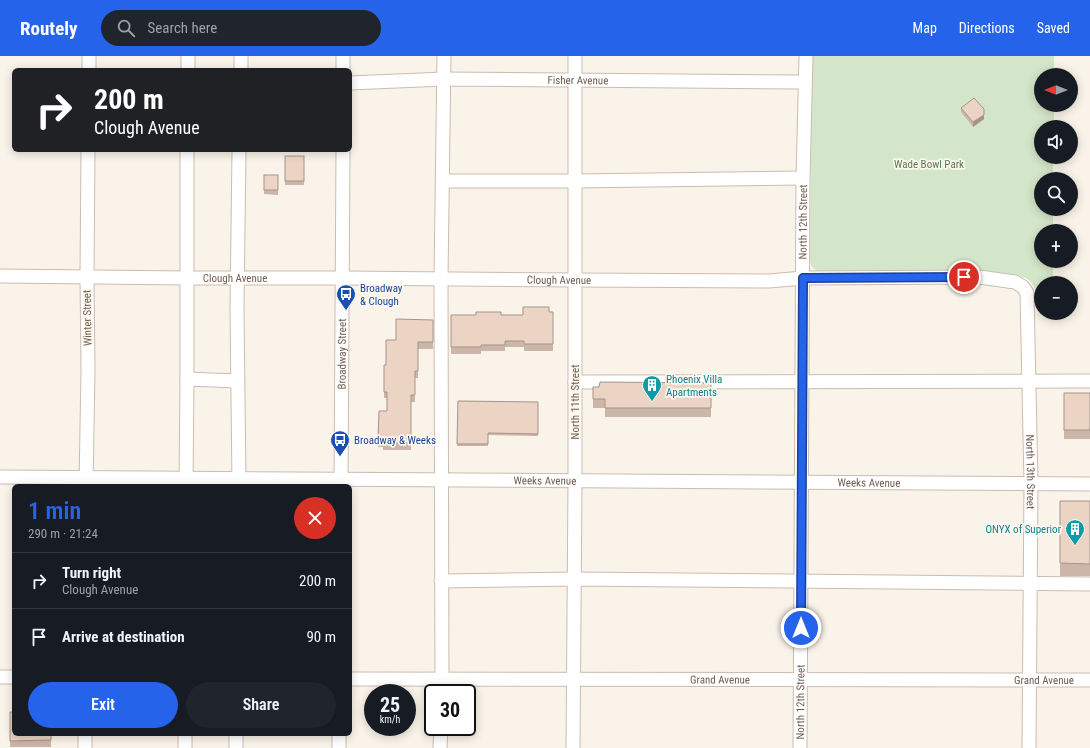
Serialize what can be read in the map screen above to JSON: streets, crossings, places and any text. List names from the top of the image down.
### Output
{
  "streets": {
    "street": [
      "Fisher Avenue",
      "North 12th Street",
      "Clough Avenue",
      "Winter Street",
      "Broadway Street",
      "North 11th Street",
      "North 13th Street",
      "Weeks Avenue",
      "Grand Avenue"
    ]
  },
  "crossings": [
    ["Fisher Avenue", "North 12th Street"],
    ["Fisher Avenue", "North 11th Street"],
    ["North 12th Street", "Clough Avenue"],
    ["North 12th Street", "Weeks Avenue"],
    ["North 12th Street", "Grand Avenue"],
    ["Clough Avenue", "Winter Street"],
    ["Clough Avenue", "Broadway Street"],
    ["Clough Avenue", "North 11th Street"],
    ["Clough Avenue", "North 13th Street"],
    ["Winter Street", "Weeks Avenue"],
    ["Broadway Street", "Weeks Avenue"],
    ["North 11th Street", "Weeks Avenue"],
    ["North 11th Street", "Grand Avenue"],
    ["North 13th Street", "Weeks Avenue"],
    ["North 13th Street", "Grand Avenue"]
  ],
  "parks": ["Wade Bowl Park"],
  "places": {
    "bus stop": ["Broadway & Clough", "Broadway & Weeks"],
    "building": ["Phoenix Villa Apartments", "ONYX of Superior"]
  },
  "north": "left",
  "page": {
    "header": "Routely",
    "search": "Search here",
    "nav": ["Map", "Directions", "Saved"],
    "map_buttons": ["+", "−"],
    "turn": ["200 m", "Clough Avenue"],
    "heading": ["1 min", "290 m · 21:24"],
    "list": [
      {
        "name": "Turn right",
        "note": "Clough Avenue",
        "value": "200 m"
      },
      {
        "name": "Arrive at destination",
        "value": "90 m"
      }
    ],
    "buttons": ["Exit", "Share"],
    "speed": "25 km/h",
    "limit": "30"
  }
}
